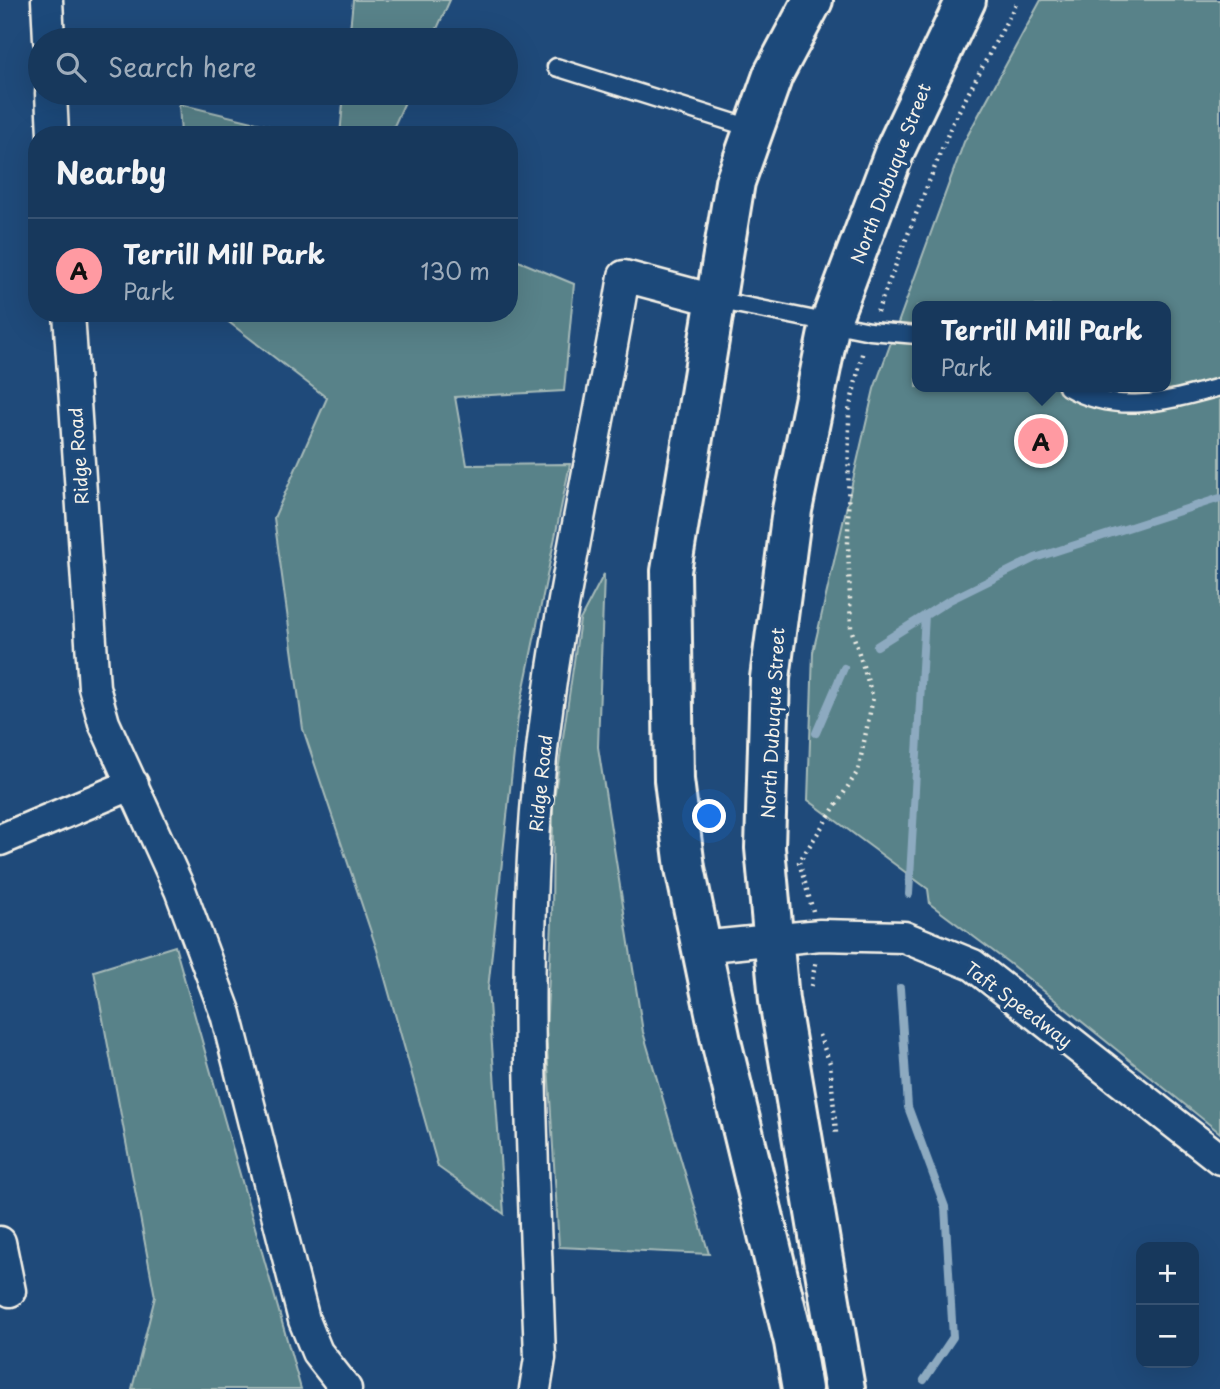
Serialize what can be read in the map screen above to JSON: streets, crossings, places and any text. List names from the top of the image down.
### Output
{
  "streets": {
    "main road": ["North Dubuque Street"],
    "street": ["Ridge Road", "Taft Speedway"]
  },
  "crossings": [
    ["North Dubuque Street", "Taft Speedway"]
  ],
  "page": {
    "search": "Search here",
    "heading": "Nearby",
    "list": [
      {
        "mark": "A",
        "name": "Terrill Mill Park",
        "note": "Park",
        "value": "130 m"
      }
    ],
    "popup": ["Terrill Mill Park", "Park"],
    "pins": "A",
    "map_buttons": ["+", "−"]
  }
}
